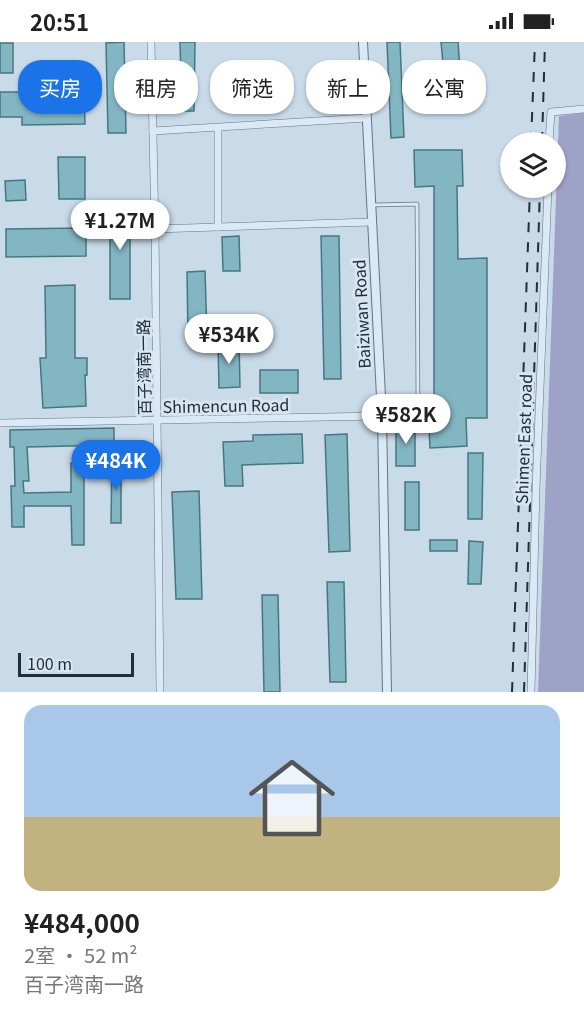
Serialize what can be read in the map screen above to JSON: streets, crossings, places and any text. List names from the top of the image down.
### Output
{
  "streets": {
    "street": [
      "Baiziwan Road",
      "百子湾南一路",
      "Shimencun Road",
      "Shimen East road"
    ]
  },
  "crossings": [
    ["Baiziwan Road", "Shimencun Road"],
    ["百子湾南一路", "Shimencun Road"]
  ],
  "scale_bar": "100 m",
  "page": {
    "status": "20:51",
    "chip": [
      "买房",
      "租房",
      "筛选",
      "新上",
      "公寓"
    ],
    "price": [
      "¥1.27M",
      "¥534K",
      "¥582K",
      "¥484K"
    ],
    "scale": "100 m",
    "list": [
      {
        "name": "¥484,000",
        "note": "2室 · 52 m² · 百子湾南一路"
      }
    ]
  }
}
